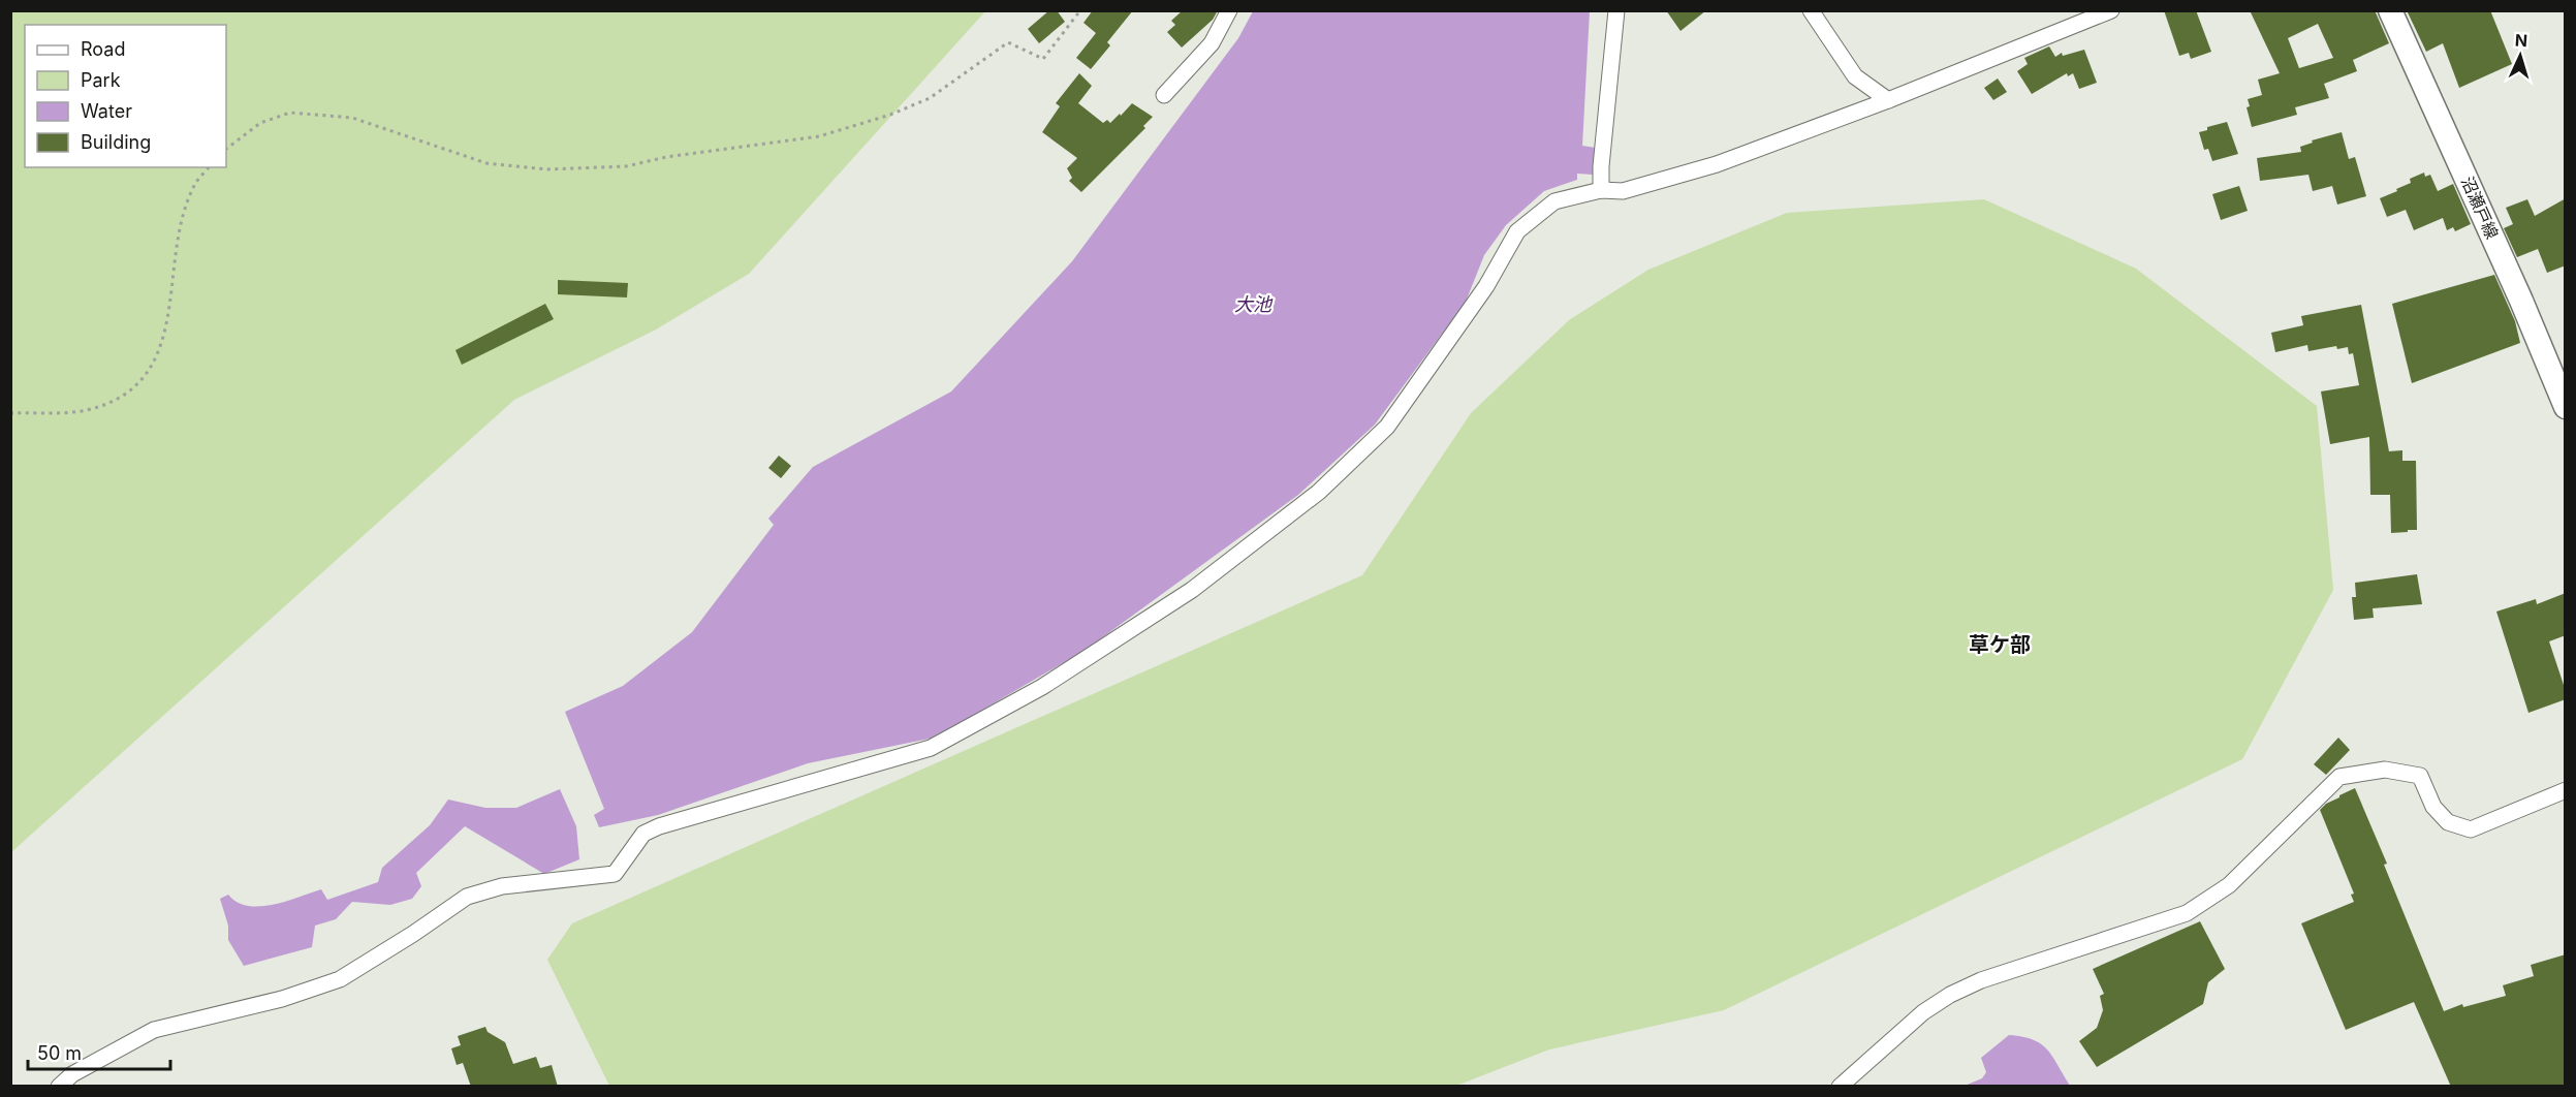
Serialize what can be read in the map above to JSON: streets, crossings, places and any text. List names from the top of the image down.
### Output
{
  "streets": {
    "main road": ["沼瀬戸線"]
  },
  "districts": ["草ケ部"],
  "water": ["大池"],
  "legend": [
    "Road",
    "Park",
    "Water",
    "Building"
  ],
  "scale_bar": "50 m",
  "north": "top"
}
